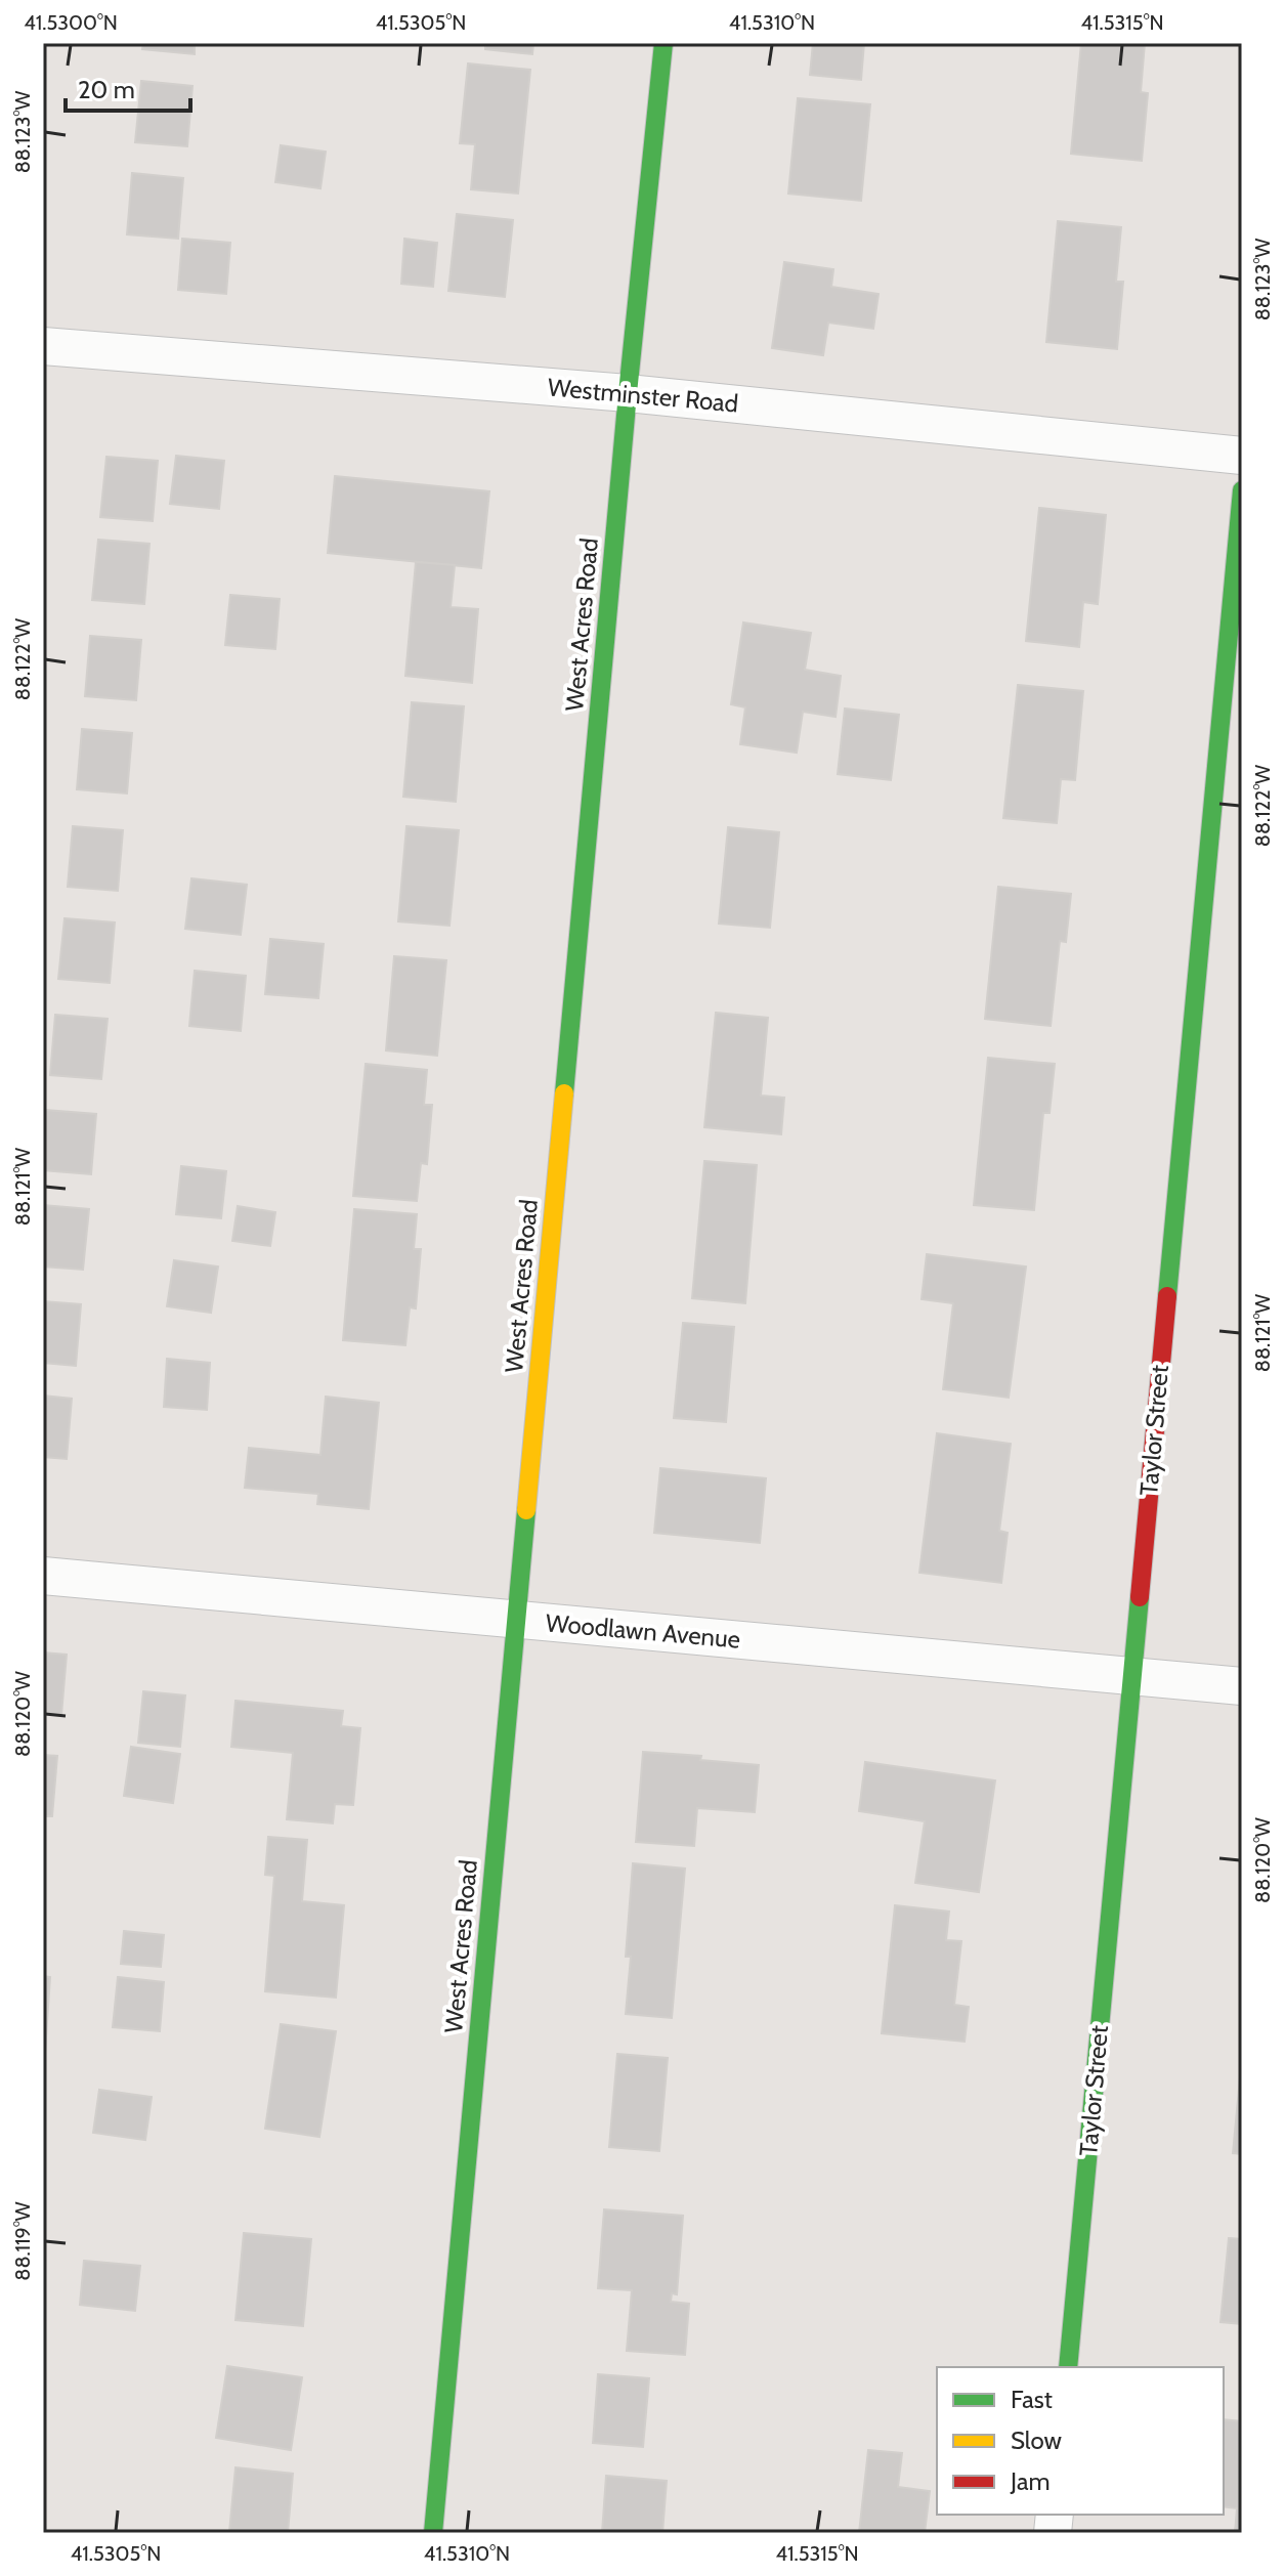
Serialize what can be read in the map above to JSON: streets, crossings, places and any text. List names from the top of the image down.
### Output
{
  "streets": {
    "street": [
      "Westminster Road",
      "West Acres Road",
      "Taylor Street",
      "Woodlawn Avenue"
    ]
  },
  "crossings": [
    ["Westminster Road", "West Acres Road"],
    ["West Acres Road", "Woodlawn Avenue"],
    ["Taylor Street", "Woodlawn Avenue"]
  ],
  "legend": ["Fast", "Slow", "Jam"],
  "scale_bar": "20 m",
  "coordinates": [
    "41.5300°N",
    "41.5305°N",
    "41.5310°N",
    "41.5315°N",
    "88.123°W",
    "88.122°W",
    "88.121°W",
    "88.120°W",
    "88.119°W"
  ]
}
